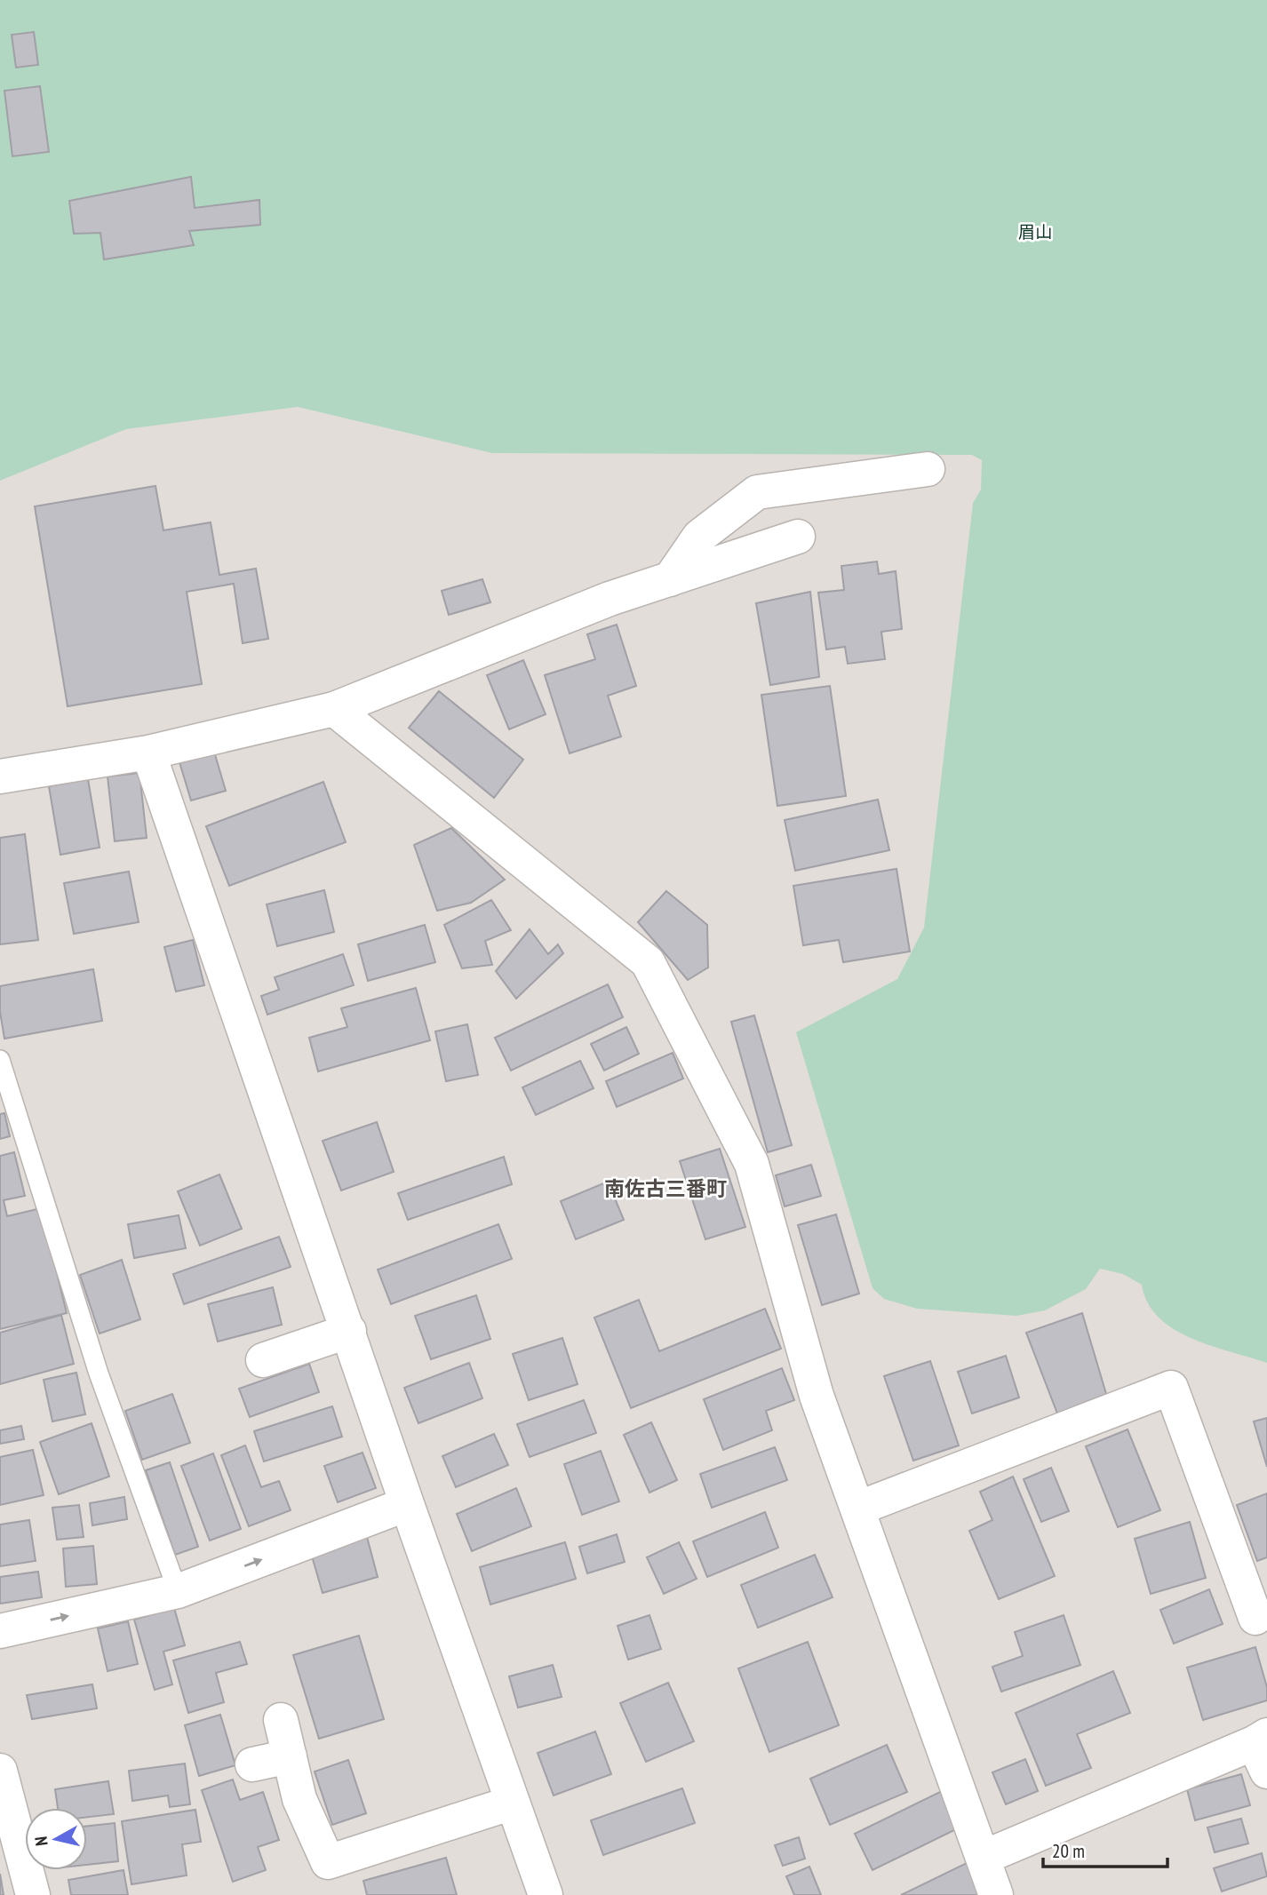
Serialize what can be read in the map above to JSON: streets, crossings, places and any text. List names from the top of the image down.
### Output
{
  "districts": ["南佐古三番町"],
  "parks": ["眉山"],
  "scale_bar": "20 m",
  "north": "left"
}
